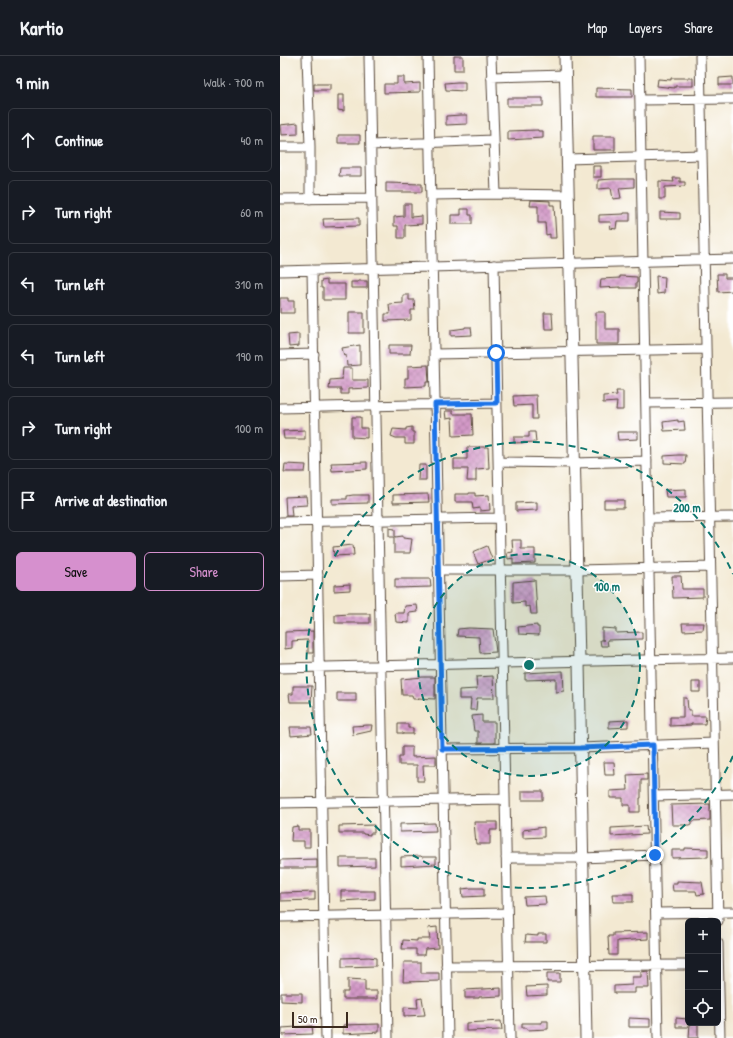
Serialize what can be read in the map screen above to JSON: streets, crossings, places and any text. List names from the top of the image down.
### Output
{
  "scale_bar": "50 m",
  "page": {
    "header": "Kartio",
    "nav": ["Map", "Layers", "Share"],
    "heading": ["9 min", "Walk · 700 m"],
    "list": [
      ["Continue", "40 m"],
      ["Turn right", "60 m"],
      ["Turn left", "310 m"],
      ["Turn left", "190 m"],
      ["Turn right", "100 m"],
      "Arrive at destination"
    ],
    "buttons": ["Save", "Share"],
    "map_buttons": ["+", "−"],
    "scale": "50 m"
  },
  "rings": ["200 m", "100 m"]
}
